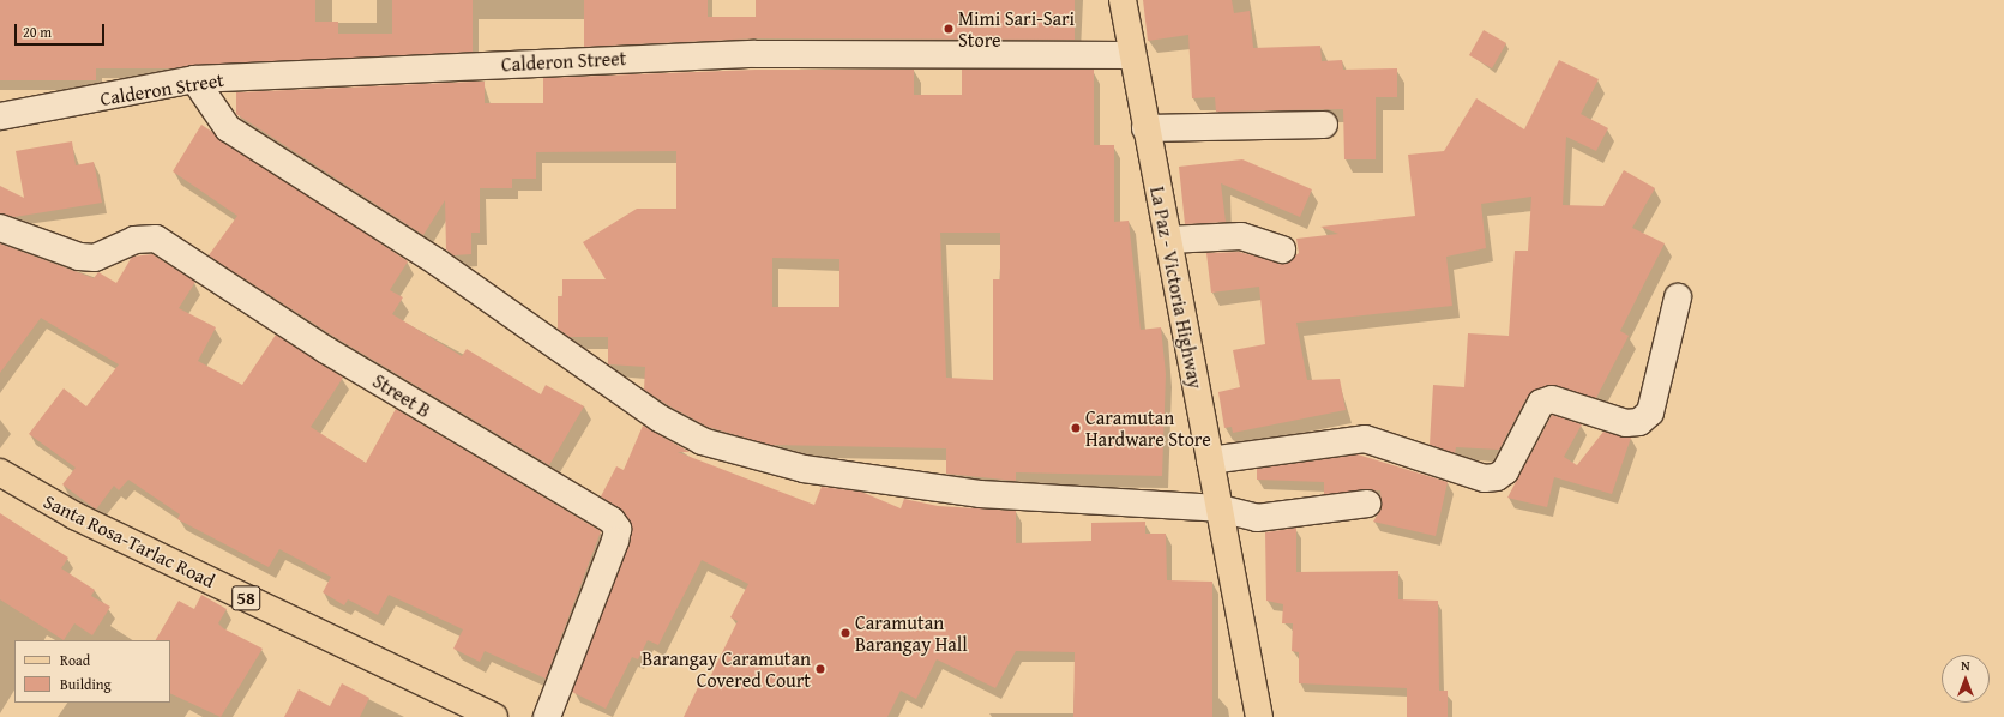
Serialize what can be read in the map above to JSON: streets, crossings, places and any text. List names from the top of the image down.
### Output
{
  "streets": {
    "main road": ["La Paz - Victoria Highway", "Santa Rosa-Tarlac Road", "58"],
    "street": ["Calderon Street", "Street B"]
  },
  "crossings": [
    ["Calderon Street", "La Paz - Victoria Highway"]
  ],
  "places": [
    "Mimi Sari-Sari Store",
    "Caramutan Hardware Store",
    "Caramutan Barangay Hall",
    "Barangay Caramutan Covered Court"
  ],
  "legend": ["Road", "Building"],
  "scale_bar": "20 m",
  "north": "top"
}
